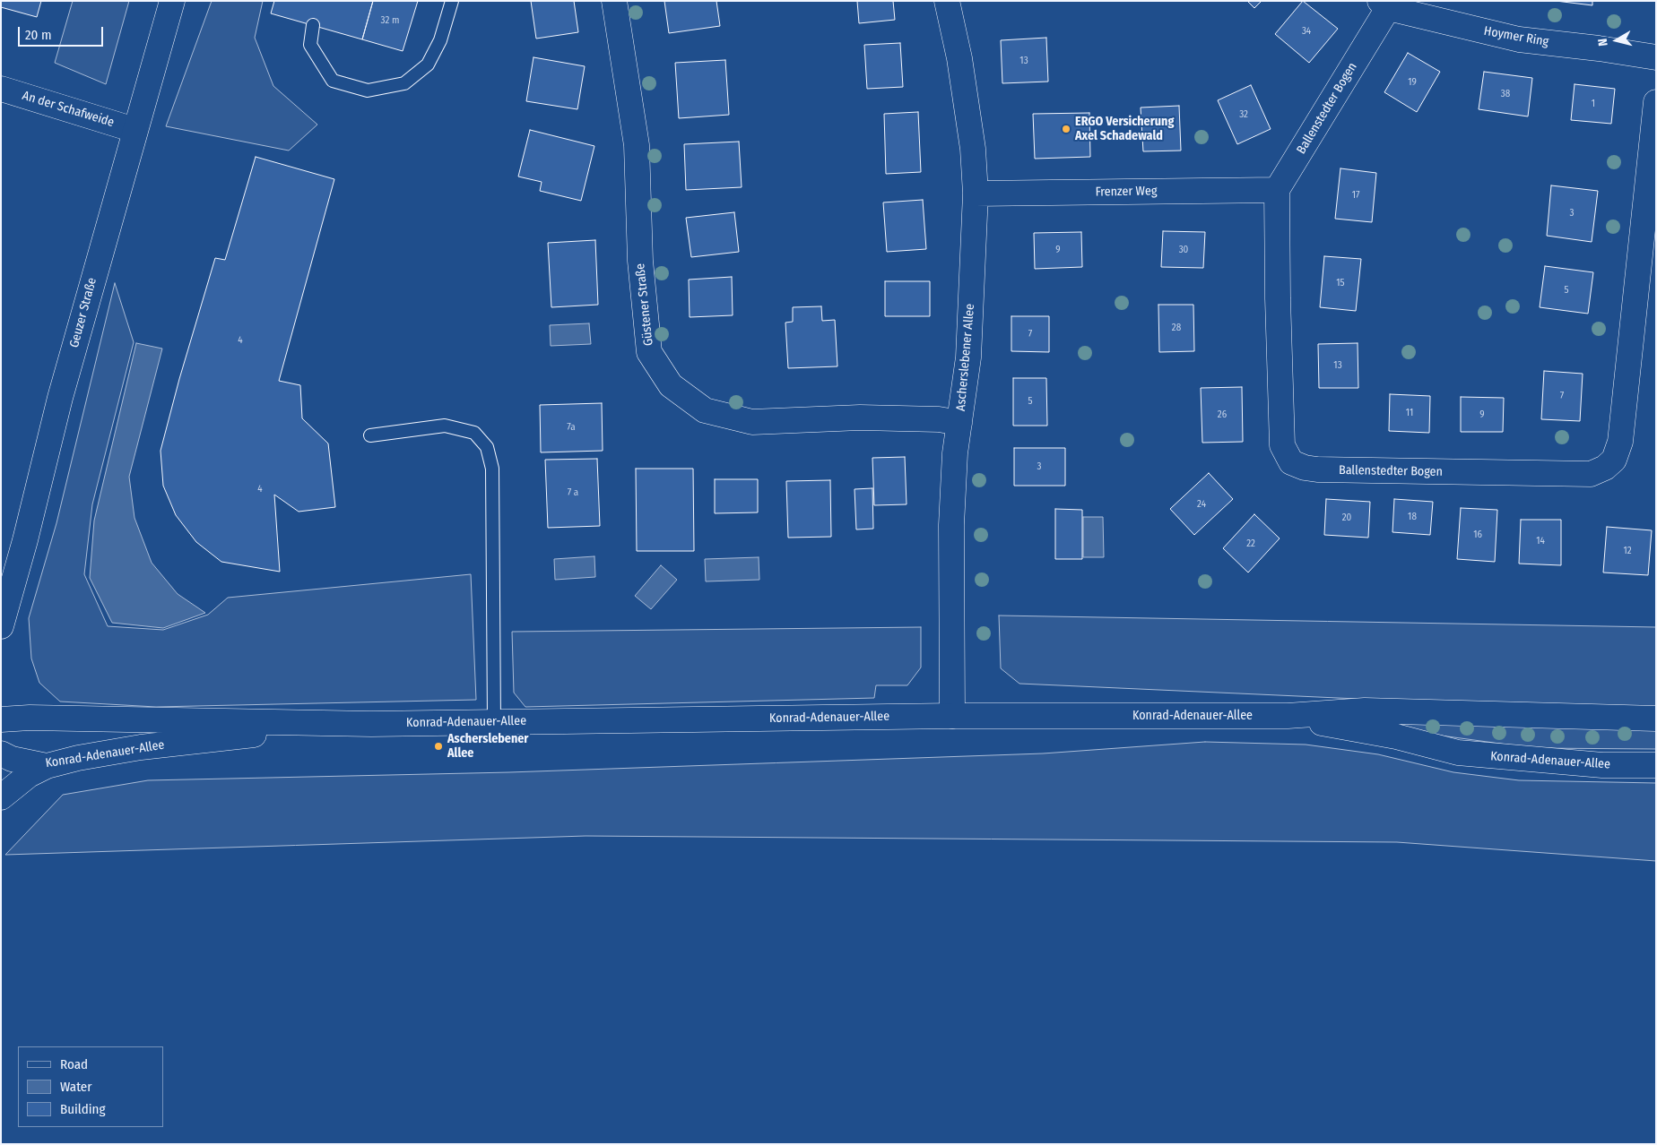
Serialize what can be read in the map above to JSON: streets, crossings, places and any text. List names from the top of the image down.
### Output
{
  "streets": {
    "street": [
      "Hoymer Ring",
      "Ballenstedter Bogen",
      "An der Schafweide",
      "Frenzer Weg",
      "Güstener Straße",
      "Geuzer Straße",
      "Ascherslebener Allee",
      "Konrad-Adenauer-Allee"
    ]
  },
  "crossings": [
    ["Hoymer Ring", "Ballenstedter Bogen"],
    ["Ballenstedter Bogen", "Frenzer Weg"],
    ["An der Schafweide", "Geuzer Straße"],
    ["Frenzer Weg", "Ascherslebener Allee"],
    ["Güstener Straße", "Ascherslebener Allee"],
    ["Ascherslebener Allee", "Konrad-Adenauer-Allee"]
  ],
  "places": ["ERGO Versicherung Axel Schadewald", "Ascherslebener Allee"],
  "house_numbers": [
    "32 m",
    "34",
    "13",
    "19",
    "38",
    "1",
    "32",
    "17",
    "3",
    "9",
    "30",
    "15",
    "5",
    "28",
    "7",
    "4",
    "13",
    "7",
    "5",
    "11",
    "26",
    "9",
    "7a",
    "3",
    "4",
    "7 a",
    "24",
    "18",
    "20",
    "16",
    "14",
    "22",
    "12"
  ],
  "legend": ["Road", "Water", "Building"],
  "scale_bar": "20 m",
  "north": "left"
}
